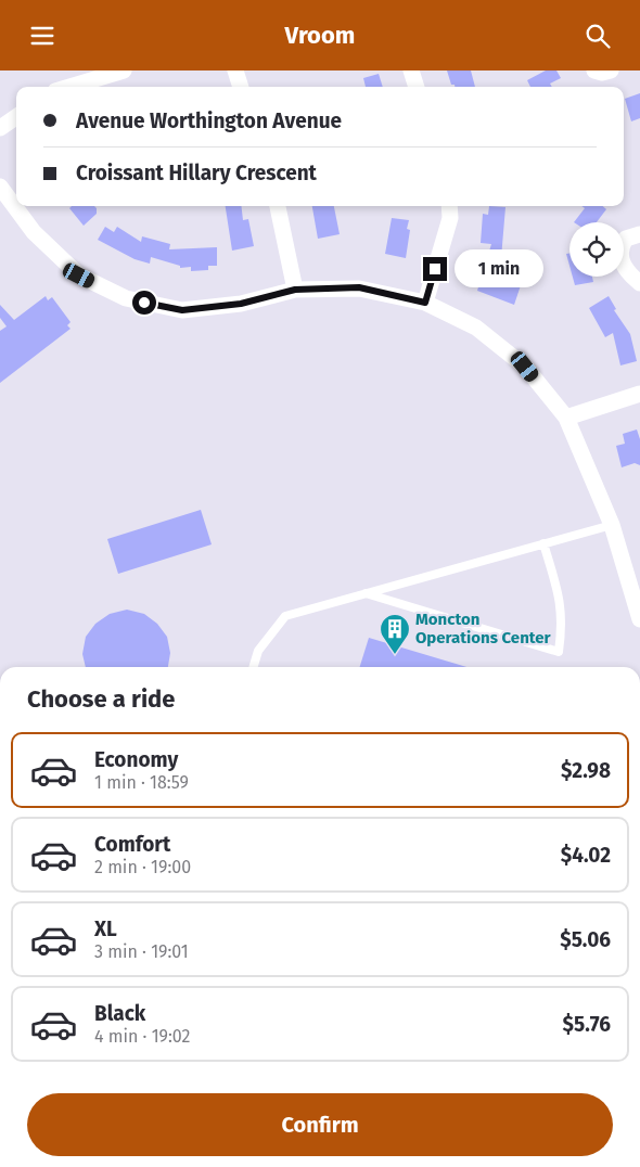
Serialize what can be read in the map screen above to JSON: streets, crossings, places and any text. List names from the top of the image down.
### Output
{
  "places": {
    "building": ["Moncton Operations Center"]
  },
  "page": {
    "header": "Vroom",
    "banner": ["Avenue Worthington Avenue", "Croissant Hillary Crescent"],
    "bubble": "1 min",
    "heading": "Choose a ride",
    "list": [
      {
        "name": "Economy",
        "note": "1 min · 18:59",
        "value": "$2.98"
      },
      {
        "name": "Comfort",
        "note": "2 min · 19:00",
        "value": "$4.02"
      },
      {
        "name": "XL",
        "note": "3 min · 19:01",
        "value": "$5.06"
      },
      {
        "name": "Black",
        "note": "4 min · 19:02",
        "value": "$5.76"
      }
    ],
    "buttons": "Confirm"
  }
}
